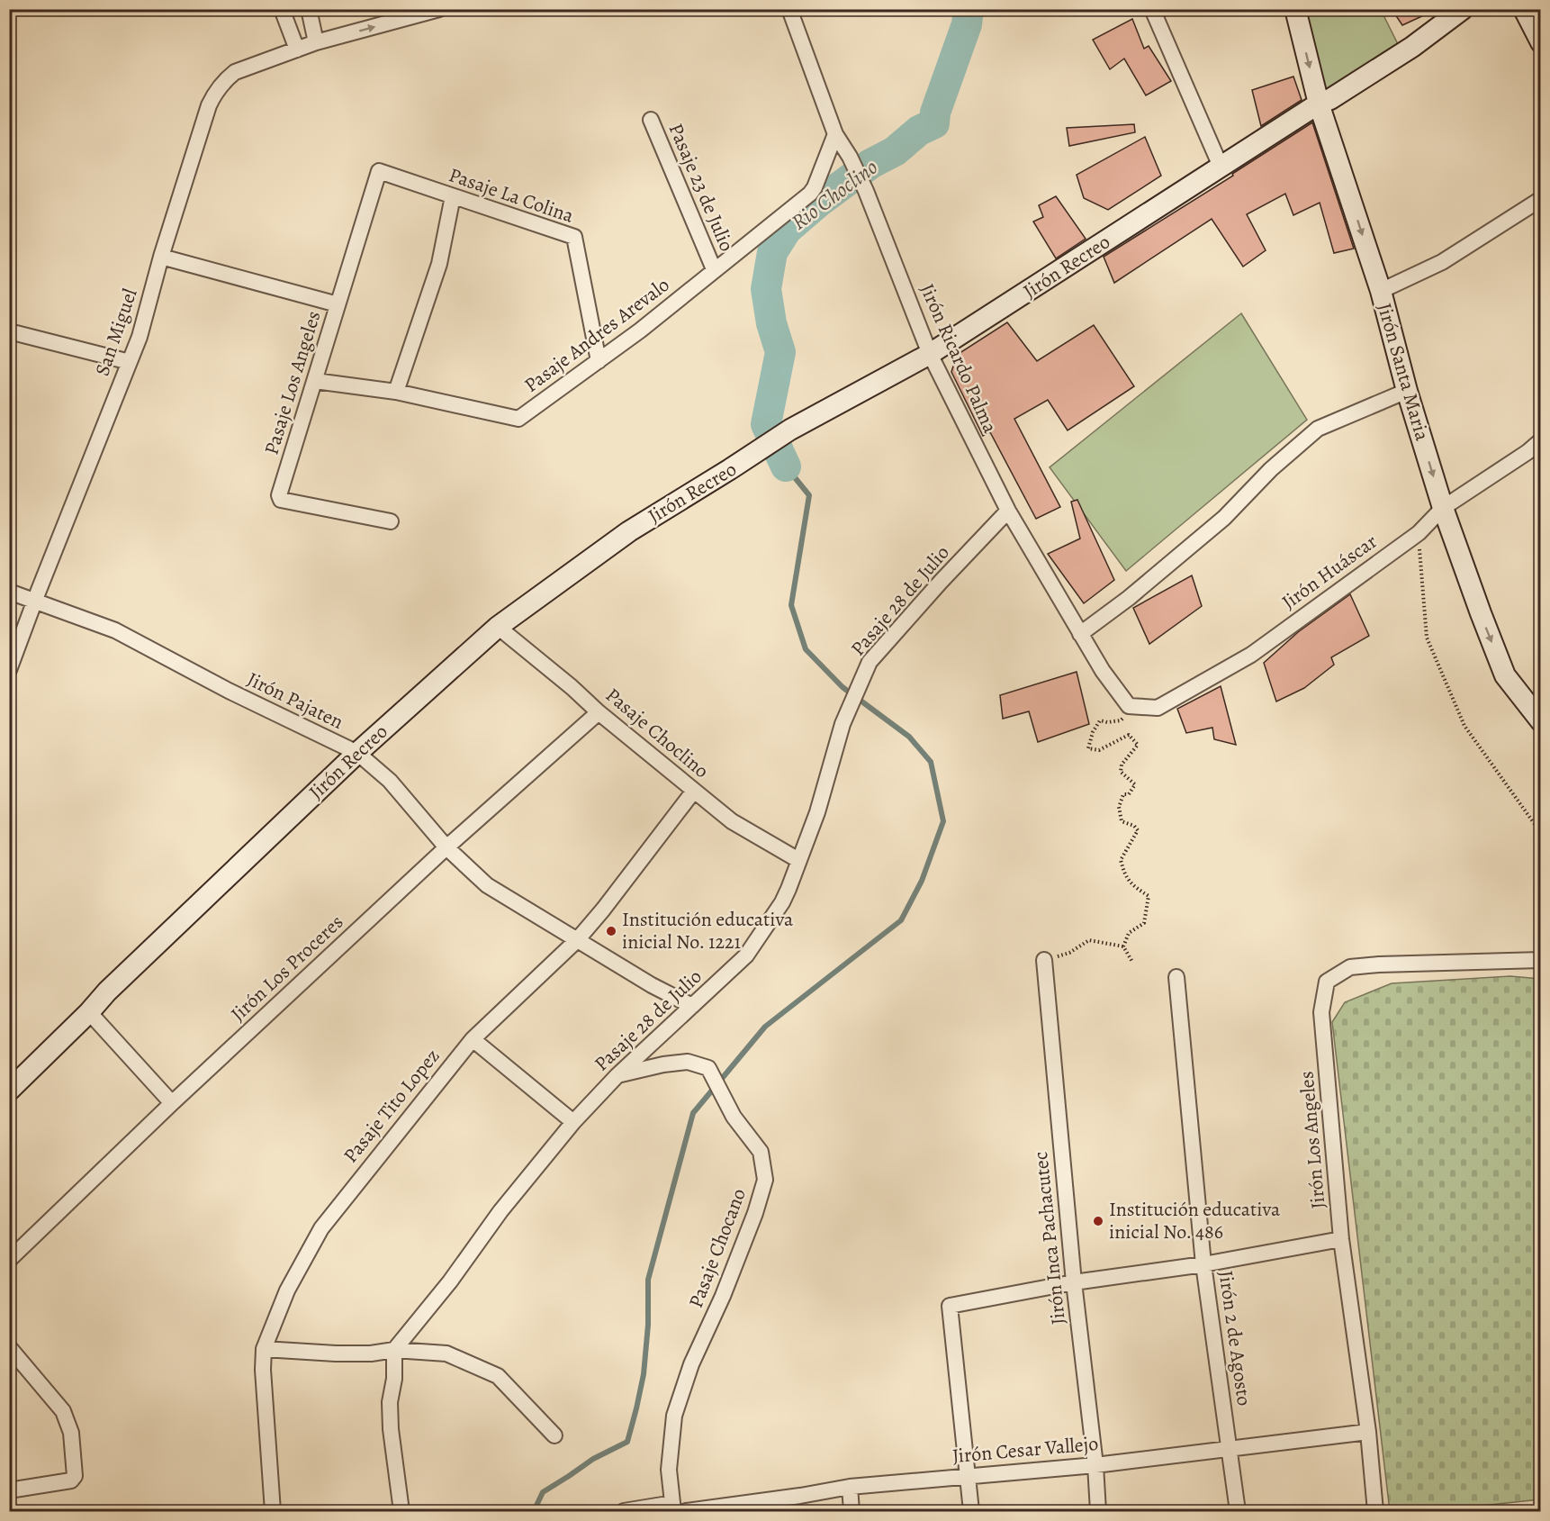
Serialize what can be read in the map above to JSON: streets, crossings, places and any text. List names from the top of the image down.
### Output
{
  "streets": {
    "main road": ["Jirón Recreo", "Jirón Santa Maria"],
    "street": [
      "Pasaje 23 de Julio",
      "Pasaje La Colina",
      "San Miguel",
      "Pasaje Andres Arevalo",
      "Jirón Ricardo Palma",
      "Pasaje Los Angeles",
      "Jirón Huáscar",
      "Pasaje 28 de Julio",
      "Jirón Pajaten",
      "Pasaje Choclino",
      "Jirón Los Proceres",
      "Pasaje Tito Lopez",
      "Jirón Los Angeles",
      "Jirón Inca Pachacutec",
      "Pasaje Chocano",
      "Jirón 2 de Agosto",
      "Jirón Cesar Vallejo"
    ]
  },
  "crossings": [
    ["Pasaje 23 de Julio", "Pasaje Andres Arevalo"],
    ["Pasaje La Colina", "Pasaje Andres Arevalo"],
    ["Pasaje La Colina", "Pasaje Los Angeles"],
    ["Jirón Recreo", "Jirón Ricardo Palma"],
    ["Jirón Recreo", "Jirón Santa Maria"],
    ["Jirón Recreo", "Jirón Pajaten"],
    ["Jirón Recreo", "Pasaje Choclino"],
    ["San Miguel", "Jirón Pajaten"],
    ["Pasaje Andres Arevalo", "Jirón Ricardo Palma"],
    ["Pasaje Andres Arevalo", "Pasaje Los Angeles"],
    ["Jirón Ricardo Palma", "Jirón Huáscar"],
    ["Jirón Ricardo Palma", "Pasaje 28 de Julio"],
    ["Jirón Santa Maria", "Jirón Huáscar"],
    ["Pasaje 28 de Julio", "Jirón Pajaten"],
    ["Pasaje 28 de Julio", "Pasaje Choclino"],
    ["Pasaje 28 de Julio", "Pasaje Chocano"],
    ["Jirón Pajaten", "Jirón Los Proceres"],
    ["Jirón Pajaten", "Pasaje Tito Lopez"],
    ["Pasaje Choclino", "Jirón Los Proceres"],
    ["Pasaje Choclino", "Pasaje Tito Lopez"],
    ["Jirón Los Angeles", "Jirón Cesar Vallejo"],
    ["Jirón Inca Pachacutec", "Jirón Cesar Vallejo"],
    ["Jirón 2 de Agosto", "Jirón Cesar Vallejo"]
  ],
  "one_way": ["Jirón Santa Maria"],
  "water": ["Rio Choclino"],
  "places": ["Institución educativa inicial No. 1221", "Institución educativa inicial No. 486"]
}
